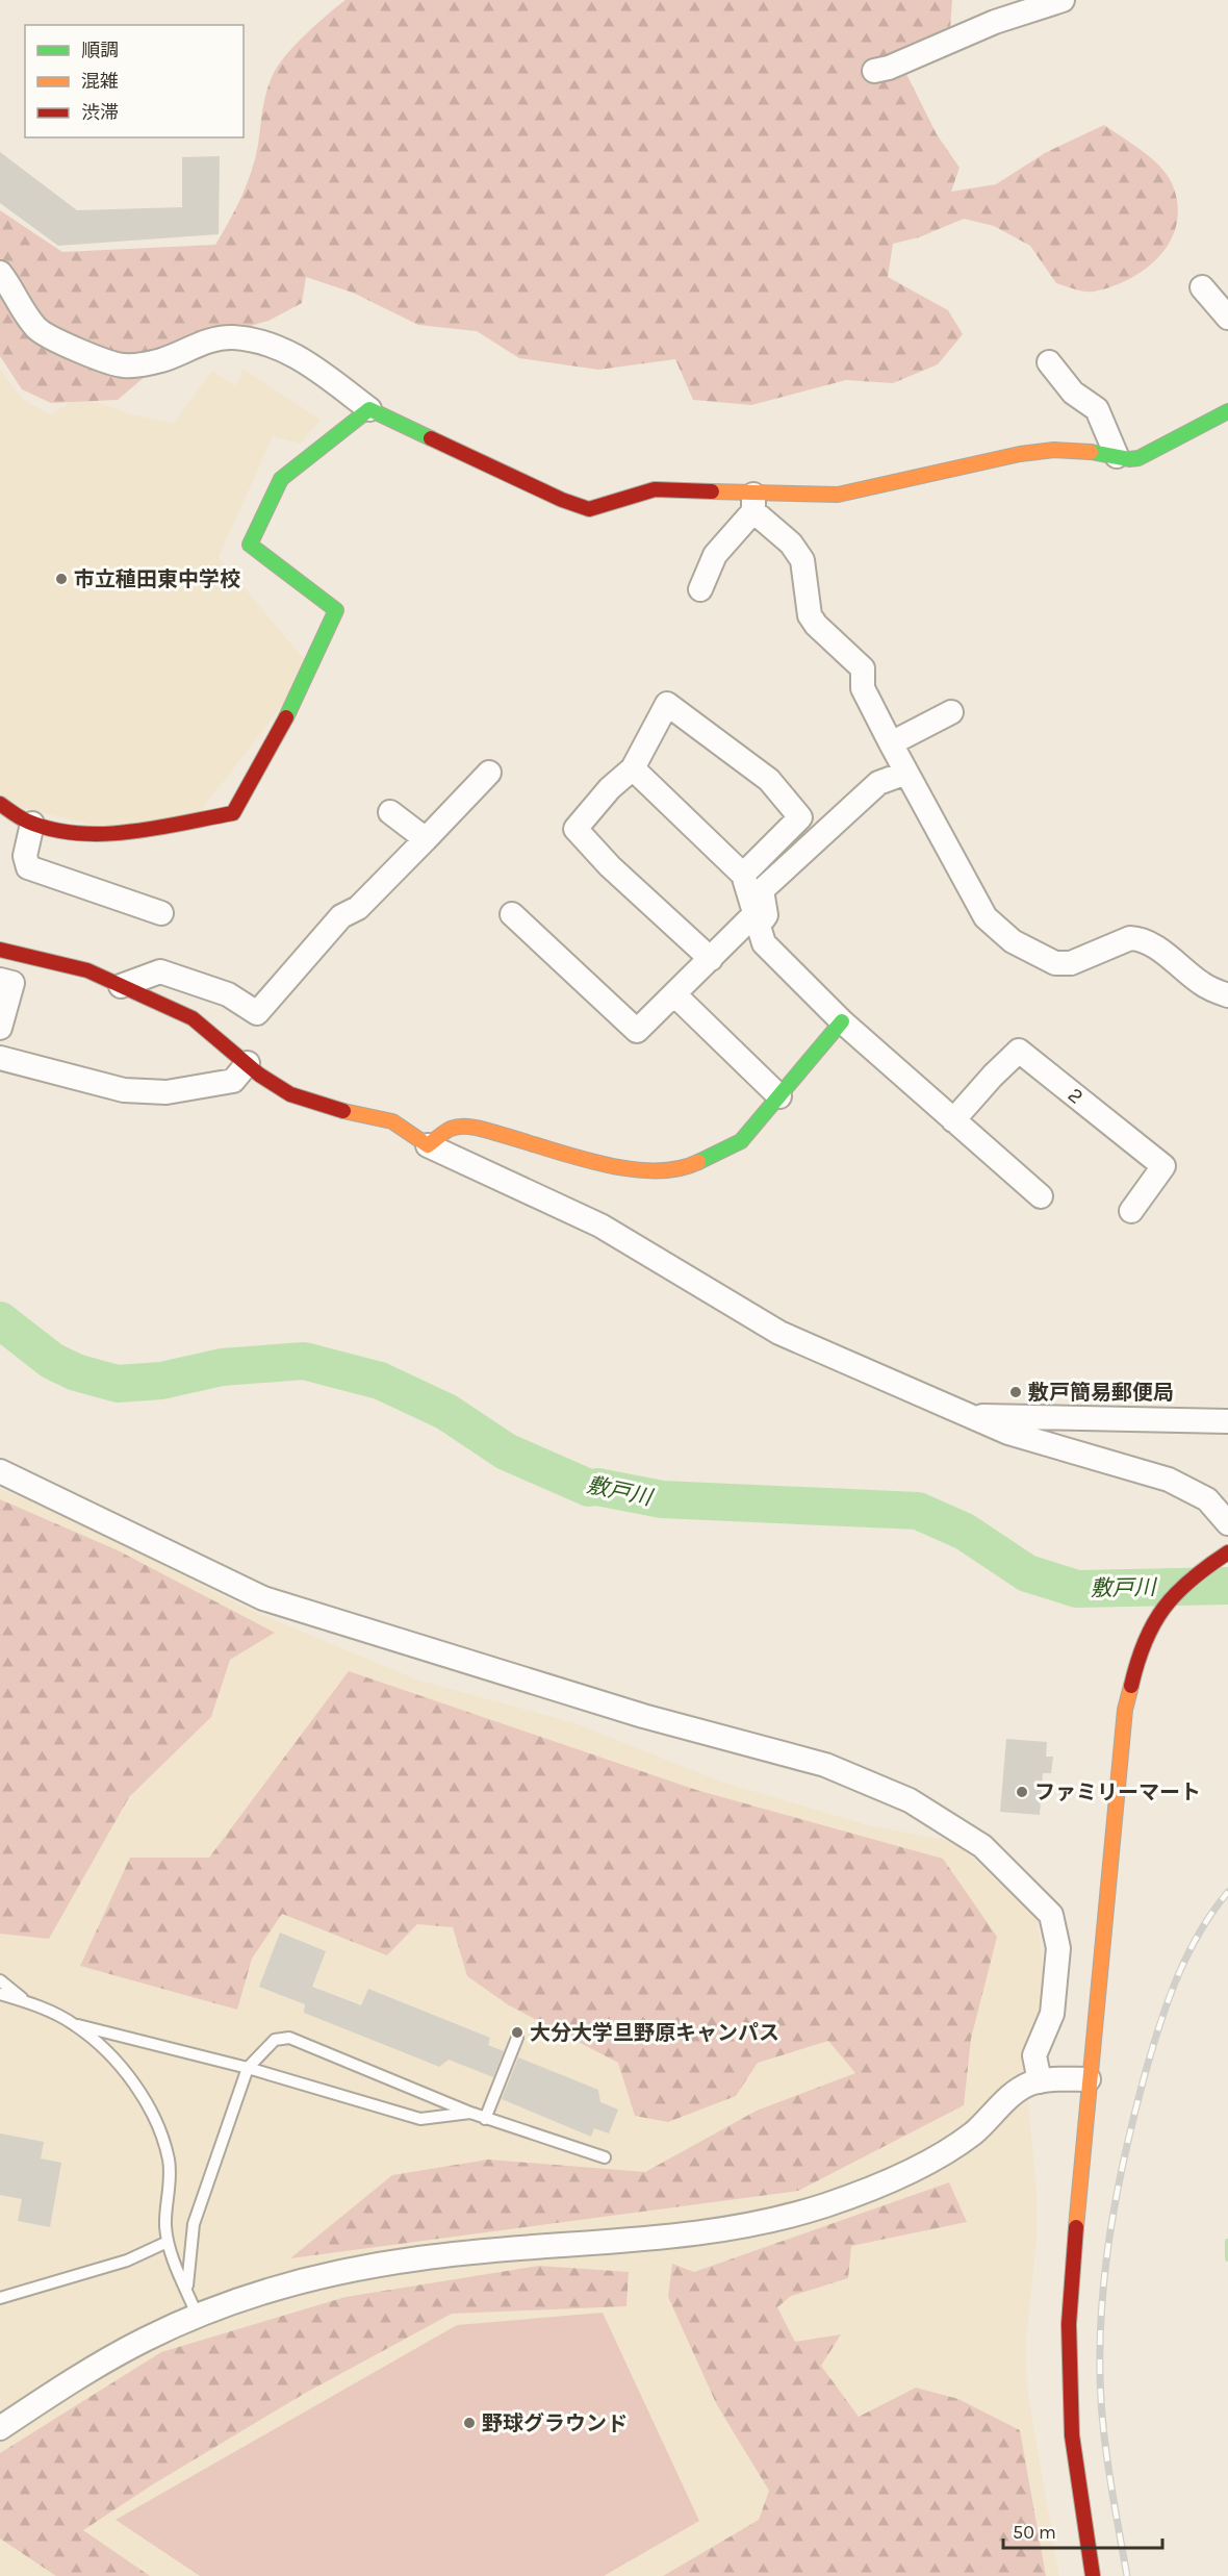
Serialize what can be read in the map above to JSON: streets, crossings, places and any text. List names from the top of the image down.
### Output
{
  "streets": {
    "street": ["2"]
  },
  "water": ["敷戸川"],
  "places": [
    "市立稙田東中学校",
    "敷戸簡易郵便局",
    "ファミリーマート",
    "大分大学旦野原キャンパス",
    "野球グラウンド"
  ],
  "legend": ["順調", "混雑", "渋滞"],
  "scale_bar": "50 m"
}
